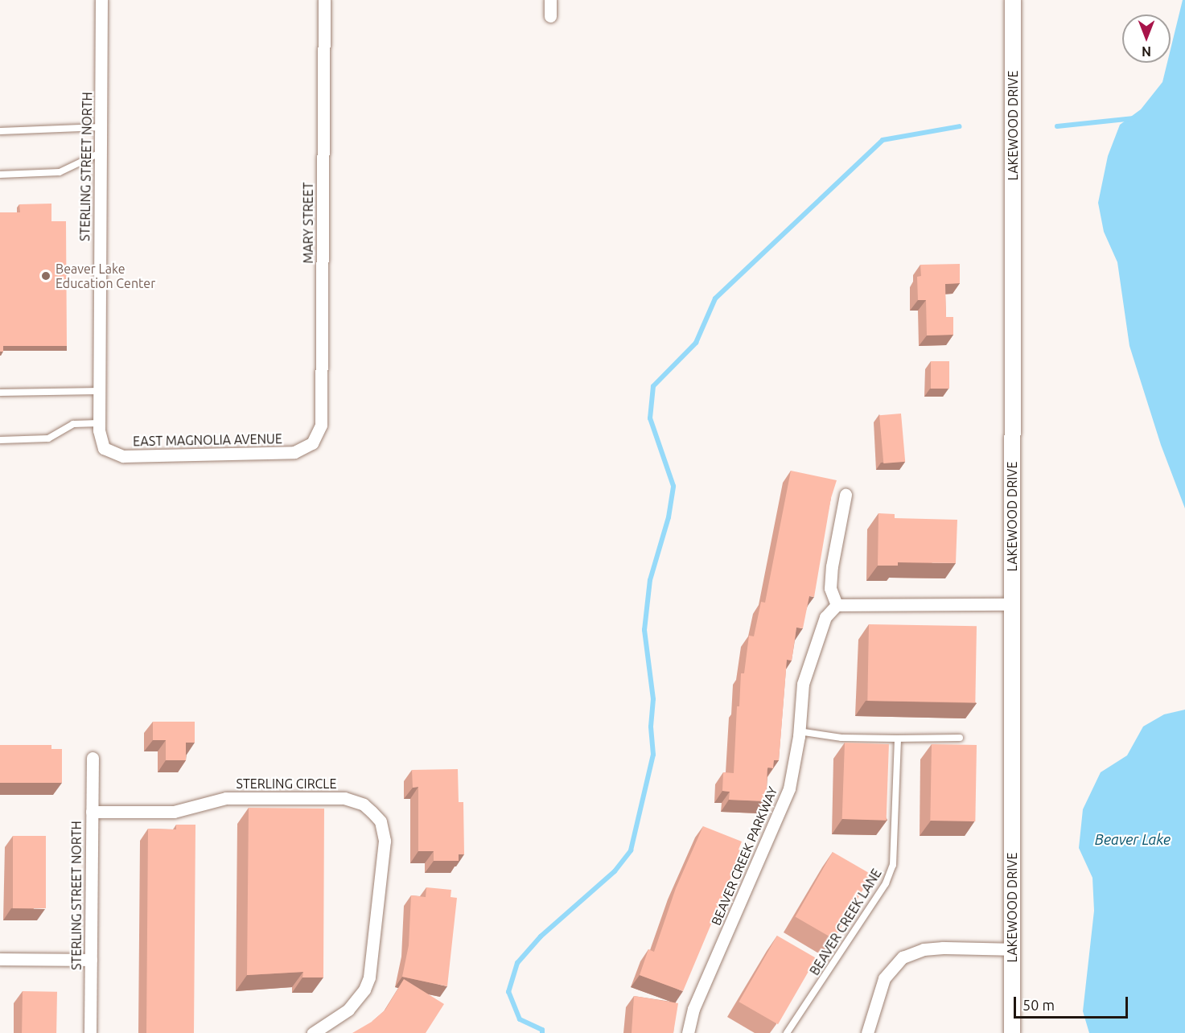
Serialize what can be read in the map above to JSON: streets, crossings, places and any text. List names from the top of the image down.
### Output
{
  "streets": {
    "street": [
      "LAKEWOOD DRIVE",
      "STERLING STREET NORTH",
      "MARY STREET",
      "EAST MAGNOLIA AVENUE",
      "STERLING CIRCLE",
      "BEAVER CREEK PARKWAY"
    ],
    "lane": ["BEAVER CREEK LANE"]
  },
  "crossings": [
    ["STERLING STREET NORTH", "EAST MAGNOLIA AVENUE"],
    ["STERLING STREET NORTH", "STERLING CIRCLE"],
    ["MARY STREET", "EAST MAGNOLIA AVENUE"]
  ],
  "water": ["Beaver Lake"],
  "places": ["Beaver Lake Education Center"],
  "scale_bar": "50 m",
  "north": "bottom"
}
